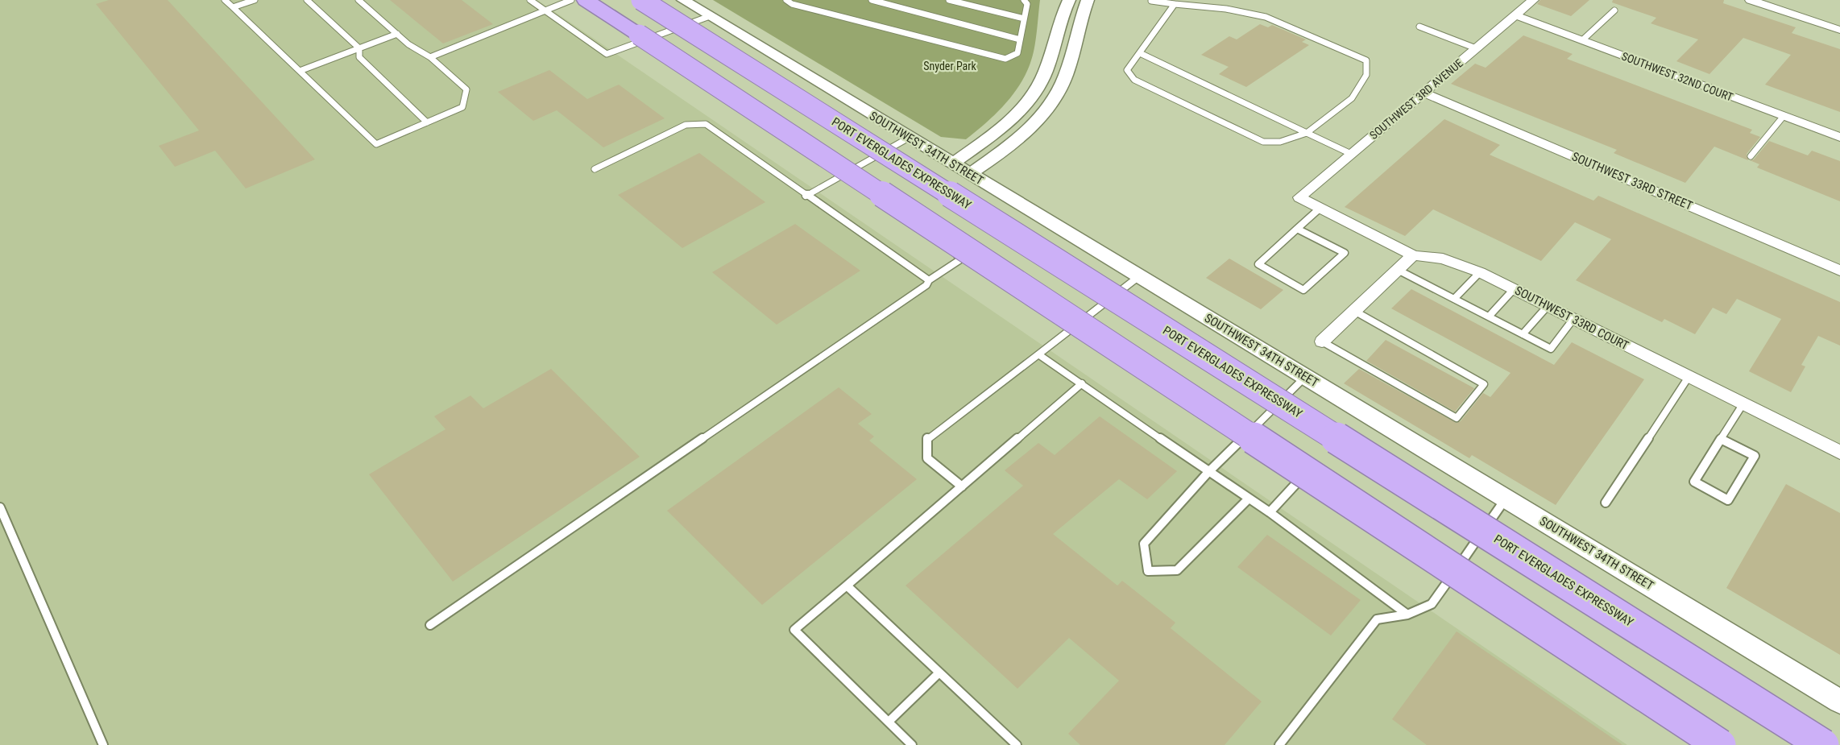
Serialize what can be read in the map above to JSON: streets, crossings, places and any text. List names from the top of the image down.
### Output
{
  "streets": {
    "highway": ["PORT EVERGLADES EXPRESSWAY"],
    "street": [
      "SOUTHWEST 32ND COURT",
      "SOUTHWEST 3RD AVENUE",
      "SOUTHWEST 34TH STREET",
      "SOUTHWEST 33RD STREET",
      "SOUTHWEST 33RD COURT"
    ]
  },
  "crossings": [
    ["SOUTHWEST 32ND COURT", "SOUTHWEST 3RD AVENUE"],
    ["SOUTHWEST 3RD AVENUE", "SOUTHWEST 33RD STREET"],
    ["SOUTHWEST 3RD AVENUE", "SOUTHWEST 33RD COURT"]
  ],
  "parks": ["Snyder Park"]
}
